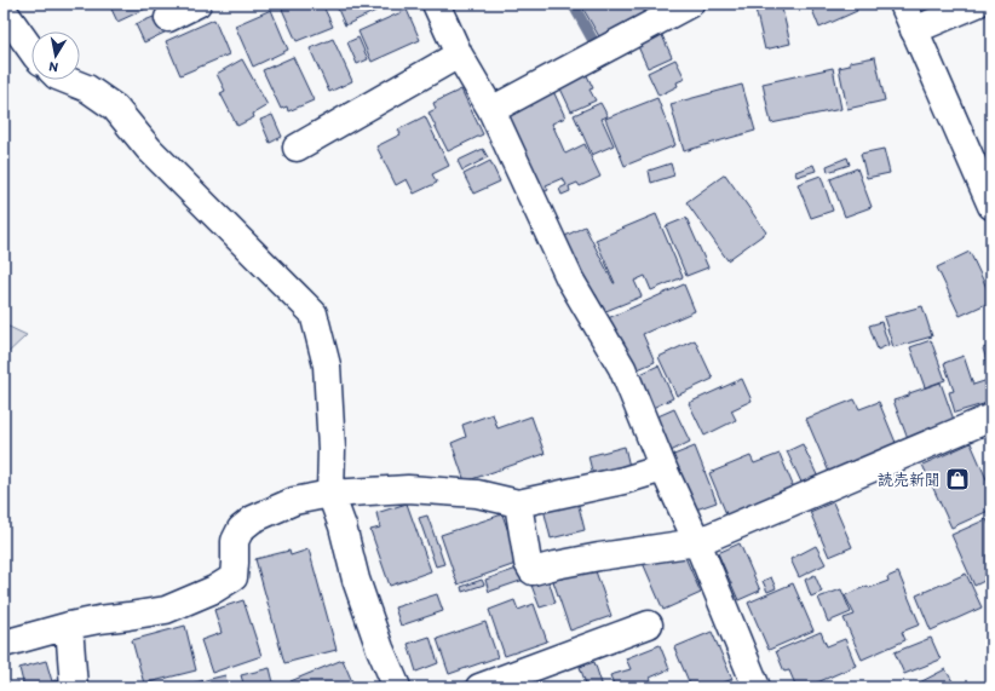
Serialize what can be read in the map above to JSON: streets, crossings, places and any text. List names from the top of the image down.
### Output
{
  "places": {
    "shop": ["読売新聞"]
  },
  "north": "bottom"
}
